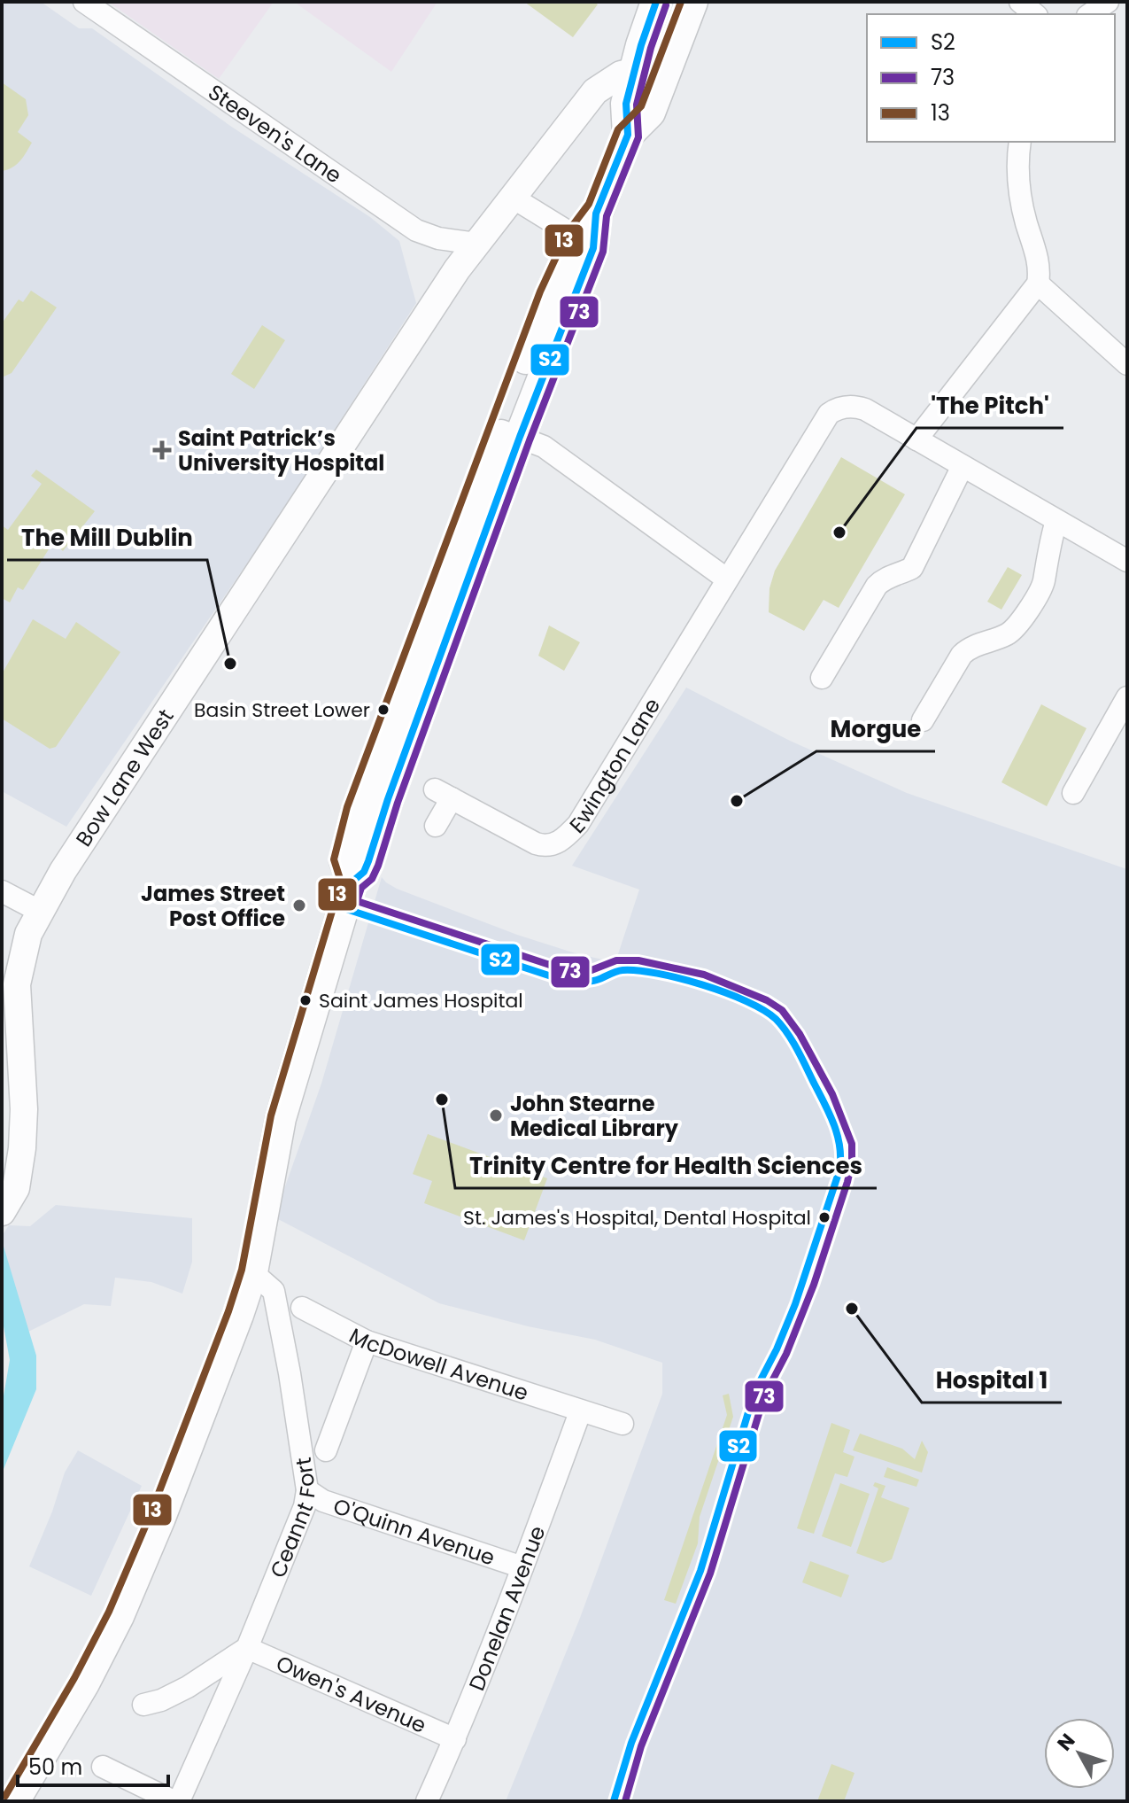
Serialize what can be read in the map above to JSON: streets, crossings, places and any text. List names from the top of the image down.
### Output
{
  "streets": {
    "street": [
      "Steeven's Lane",
      "Ewington Lane",
      "Bow Lane West",
      "McDowell Avenue",
      "Ceannt Fort",
      "O'Quinn Avenue",
      "Donelan Avenue",
      "Owen's Avenue"
    ]
  },
  "crossings": [
    ["Steeven's Lane", "Bow Lane West"],
    ["McDowell Avenue", "Donelan Avenue"],
    ["Ceannt Fort", "O'Quinn Avenue"],
    ["Ceannt Fort", "Owen's Avenue"],
    ["O'Quinn Avenue", "Donelan Avenue"],
    ["Donelan Avenue", "Owen's Avenue"]
  ],
  "places": {
    "health": ["Saint Patrick’s University Hospital"],
    "other": [
      "'The Pitch'",
      "The Mill Dublin",
      "Basin Street Lower",
      "Morgue",
      "James Street Post Office",
      "Saint James Hospital",
      "Trinity Centre for Health Sciences",
      "John Stearne Medical Library",
      "St. James's Hospital, Dental Hospital",
      "Hospital 1"
    ]
  },
  "lines": ["transit line S2", "transit line 13", "transit line 73"],
  "legend": ["S2", "73", "13"],
  "scale_bar": "50 m",
  "north": "top left"
}
